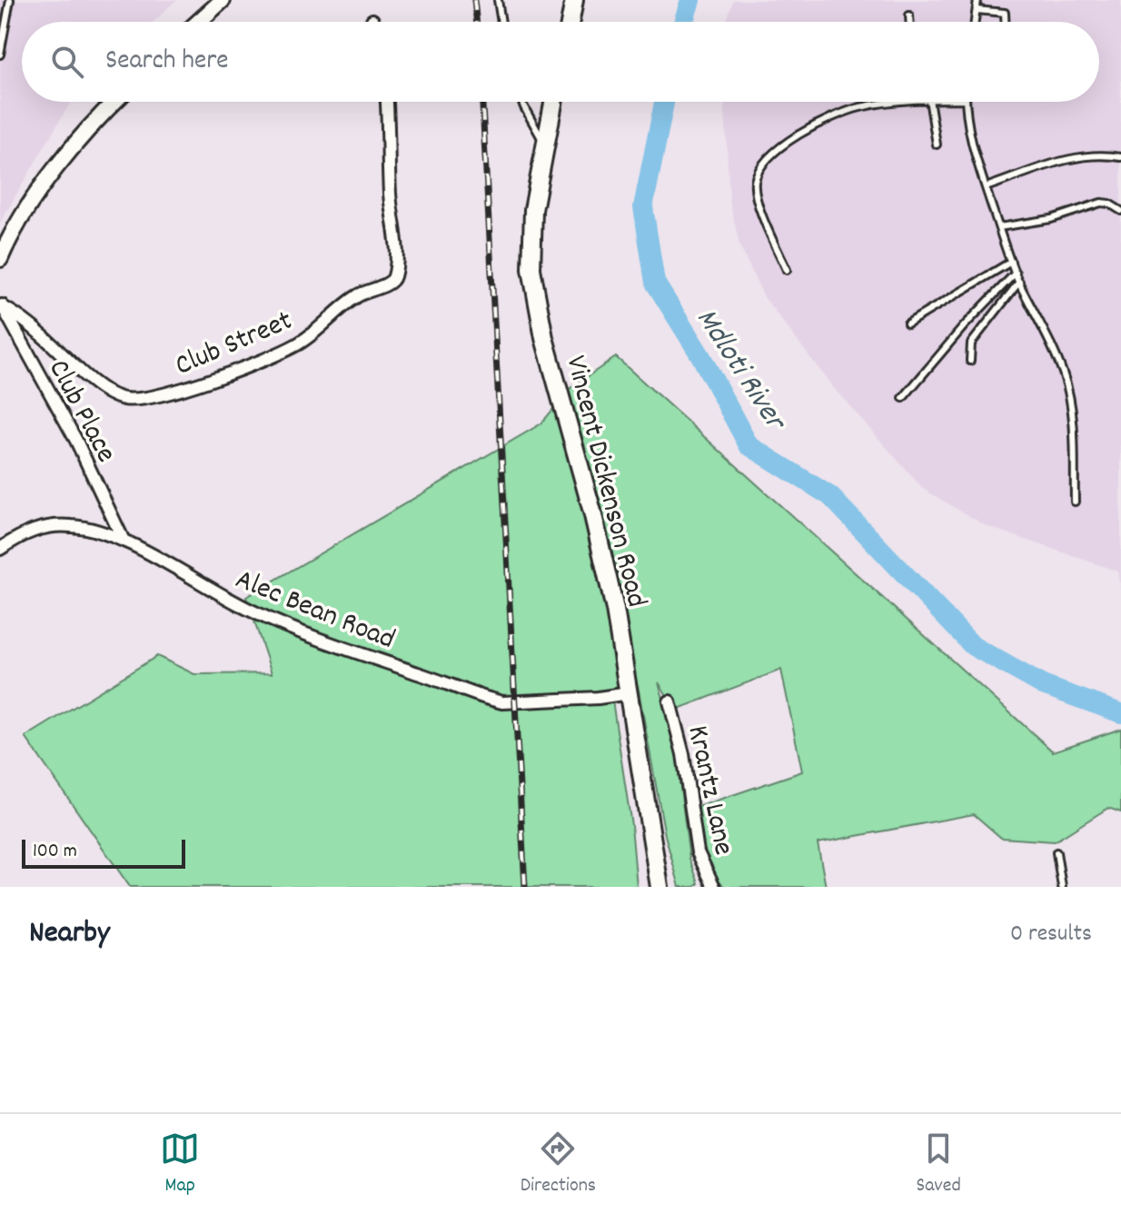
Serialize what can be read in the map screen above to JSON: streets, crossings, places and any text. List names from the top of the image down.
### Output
{
  "streets": {
    "main road": ["Vincent Dickenson Road"],
    "street": [
      "Club Street",
      "Club Place",
      "Alec Bean Road",
      "Krantz Lane"
    ]
  },
  "crossings": [
    ["Club Street", "Club Place"],
    ["Club Place", "Alec Bean Road"],
    ["Vincent Dickenson Road", "Alec Bean Road"]
  ],
  "water": ["Mdloti River"],
  "scale_bar": "100 m",
  "page": {
    "search": "Search here",
    "scale": "100 m",
    "heading": ["Nearby", "0 results"],
    "nav": ["Map", "Directions", "Saved"]
  }
}
